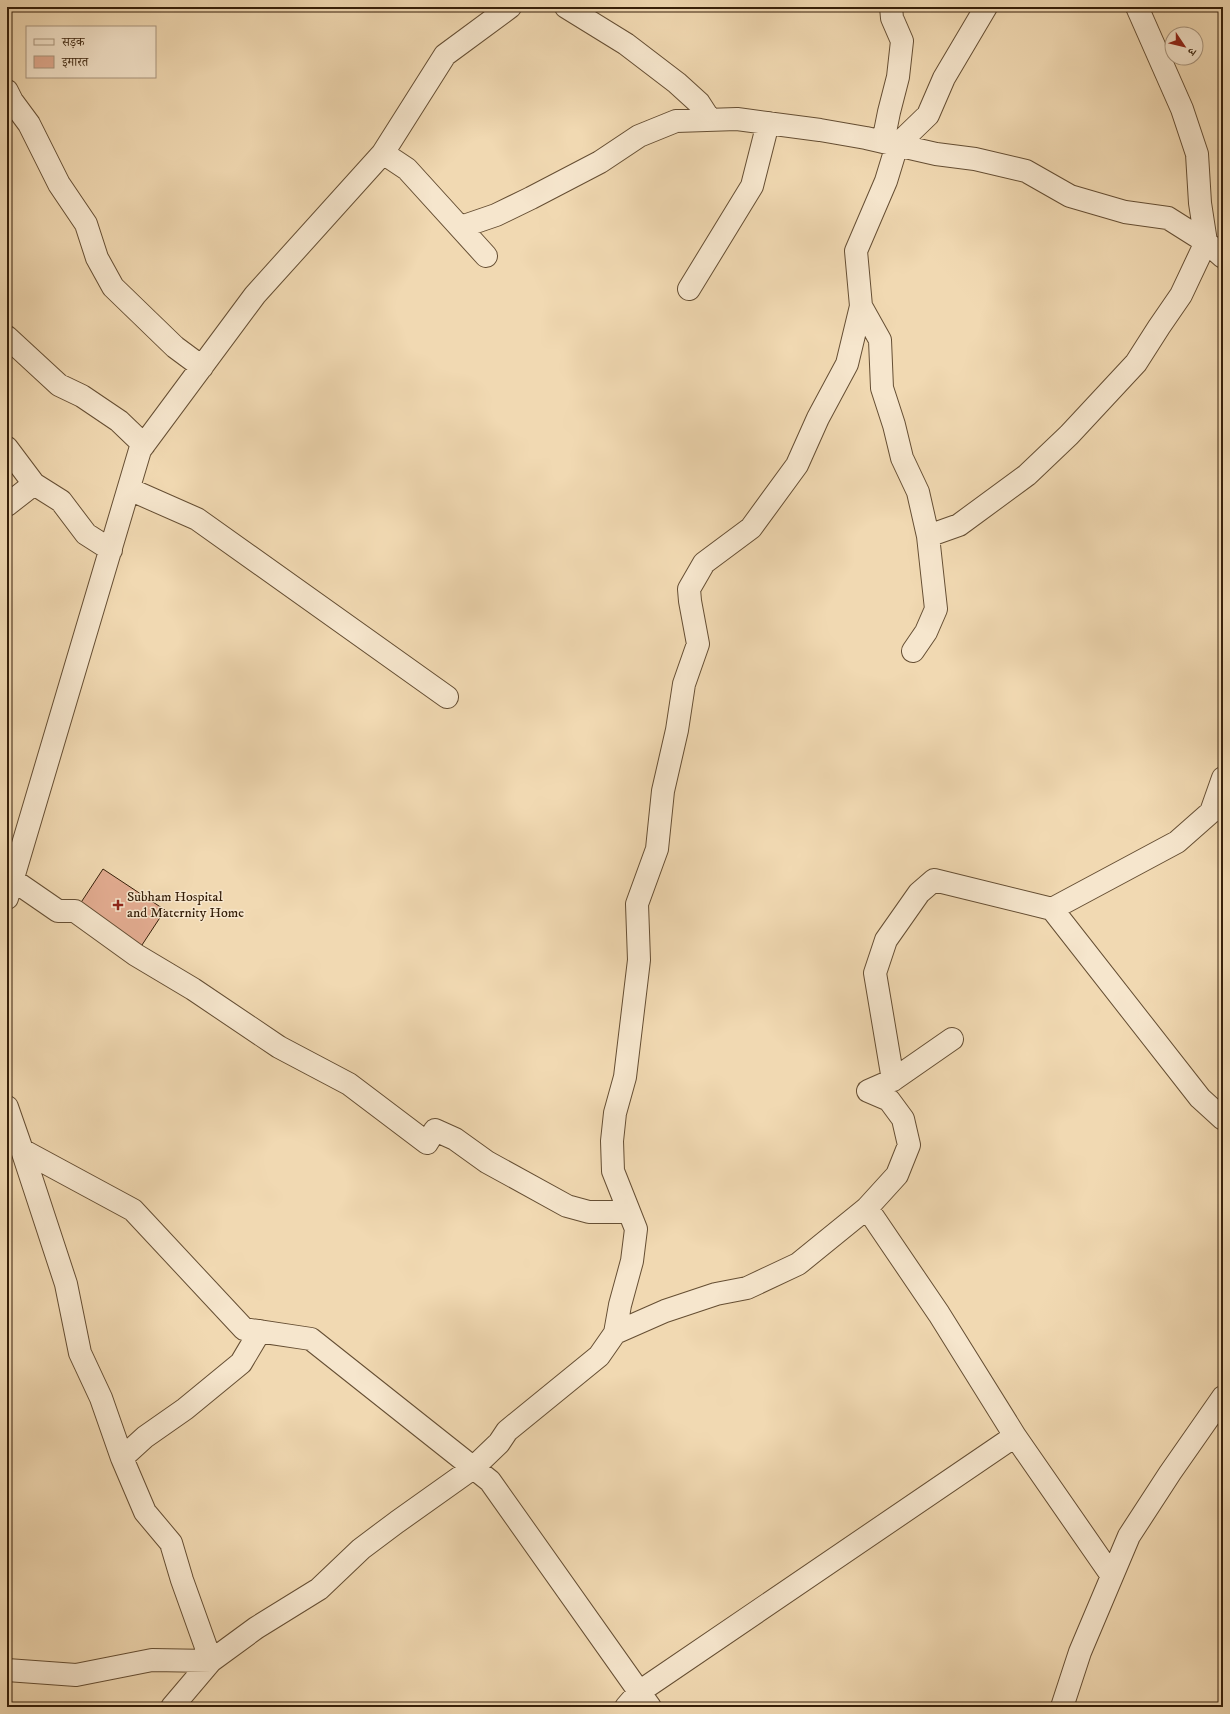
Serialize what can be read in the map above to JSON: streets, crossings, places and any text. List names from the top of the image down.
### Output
{
  "places": {
    "health": ["Subham Hospital and Maternity Home"]
  },
  "legend": ["सड़क", "इमारत"],
  "north": "bottom right"
}
